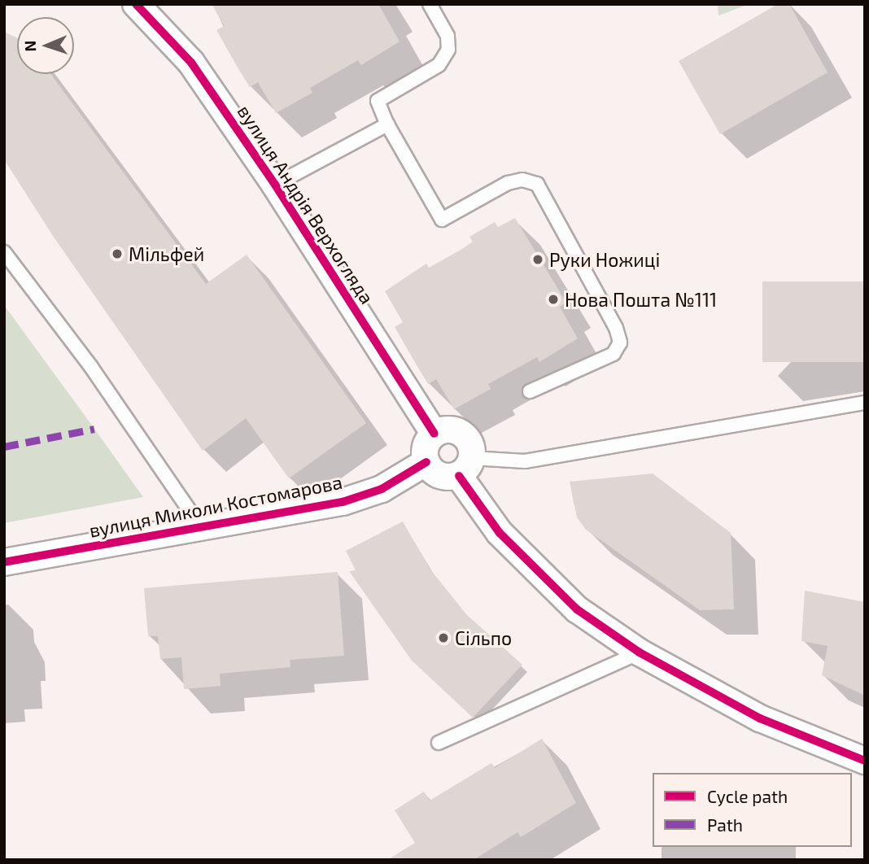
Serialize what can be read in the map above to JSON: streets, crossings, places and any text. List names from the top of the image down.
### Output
{
  "streets": {
    "street": ["вулиця Андрія Верхогляда", "вулиця Миколи Костомарова"]
  },
  "crossings": [
    ["вулиця Андрія Верхогляда", "вулиця Миколи Костомарова"]
  ],
  "places": [
    "Мільфей",
    "Руки Ножиці",
    "Нова Пошта №111",
    "Сільпо"
  ],
  "legend": ["Cycle path", "Path"],
  "north": "left"
}
